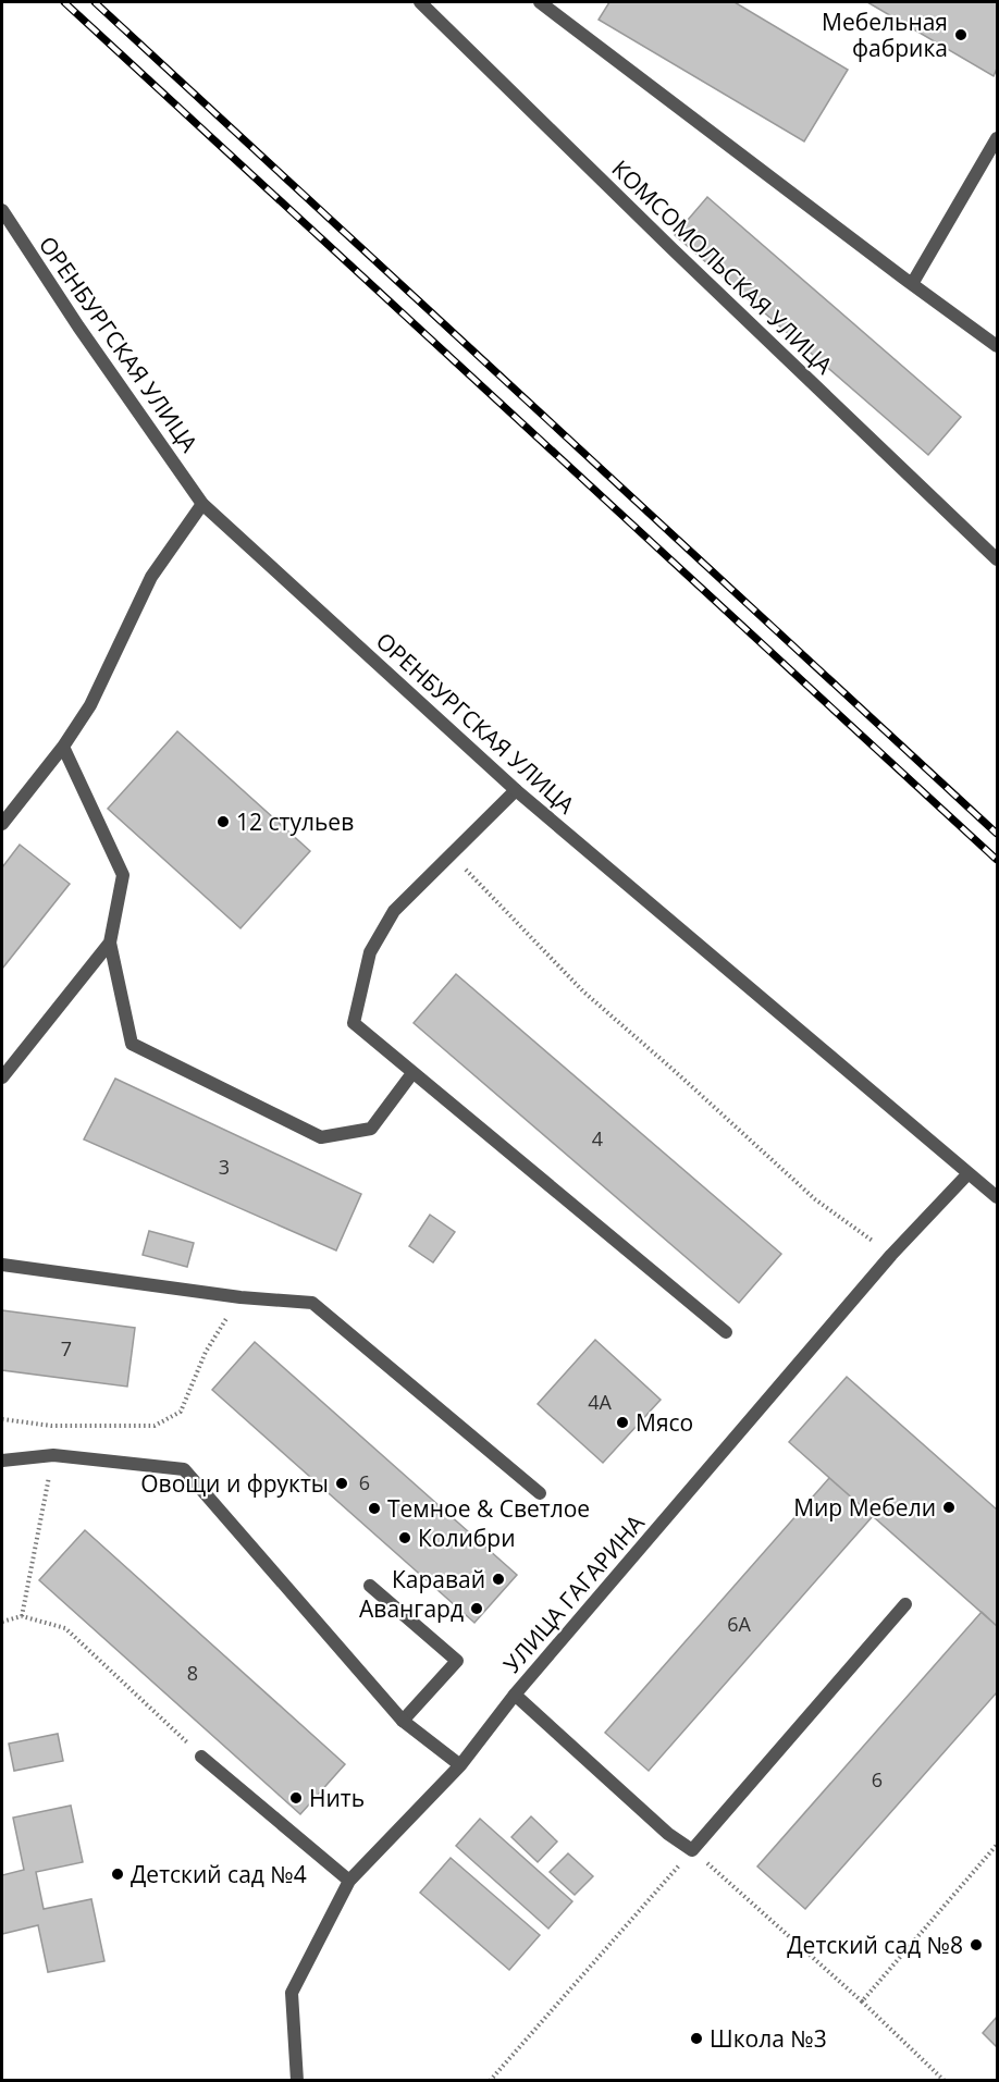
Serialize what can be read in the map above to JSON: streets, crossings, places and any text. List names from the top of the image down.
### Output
{
  "streets": {
    "street": ["КОМСОМОЛЬСКАЯ УЛИЦА", "ОРЕНБУРГСКАЯ УЛИЦА", "УЛИЦА ГАГАРИНА"]
  },
  "crossings": [
    ["ОРЕНБУРГСКАЯ УЛИЦА", "УЛИЦА ГАГАРИНА"]
  ],
  "places": [
    "Мебельная фабрика",
    "12 стульев",
    "Мясо",
    "Овощи и фрукты",
    "Мир Мебели",
    "Темное & Светлое",
    "Колибри",
    "Каравай",
    "Авангард",
    "Нить",
    "Детский сад №4",
    "Детский сад №8",
    "Школа №3"
  ],
  "house_numbers": [
    "4",
    "3",
    "7",
    "4А",
    "6",
    "6А",
    "8",
    "6"
  ]
}
